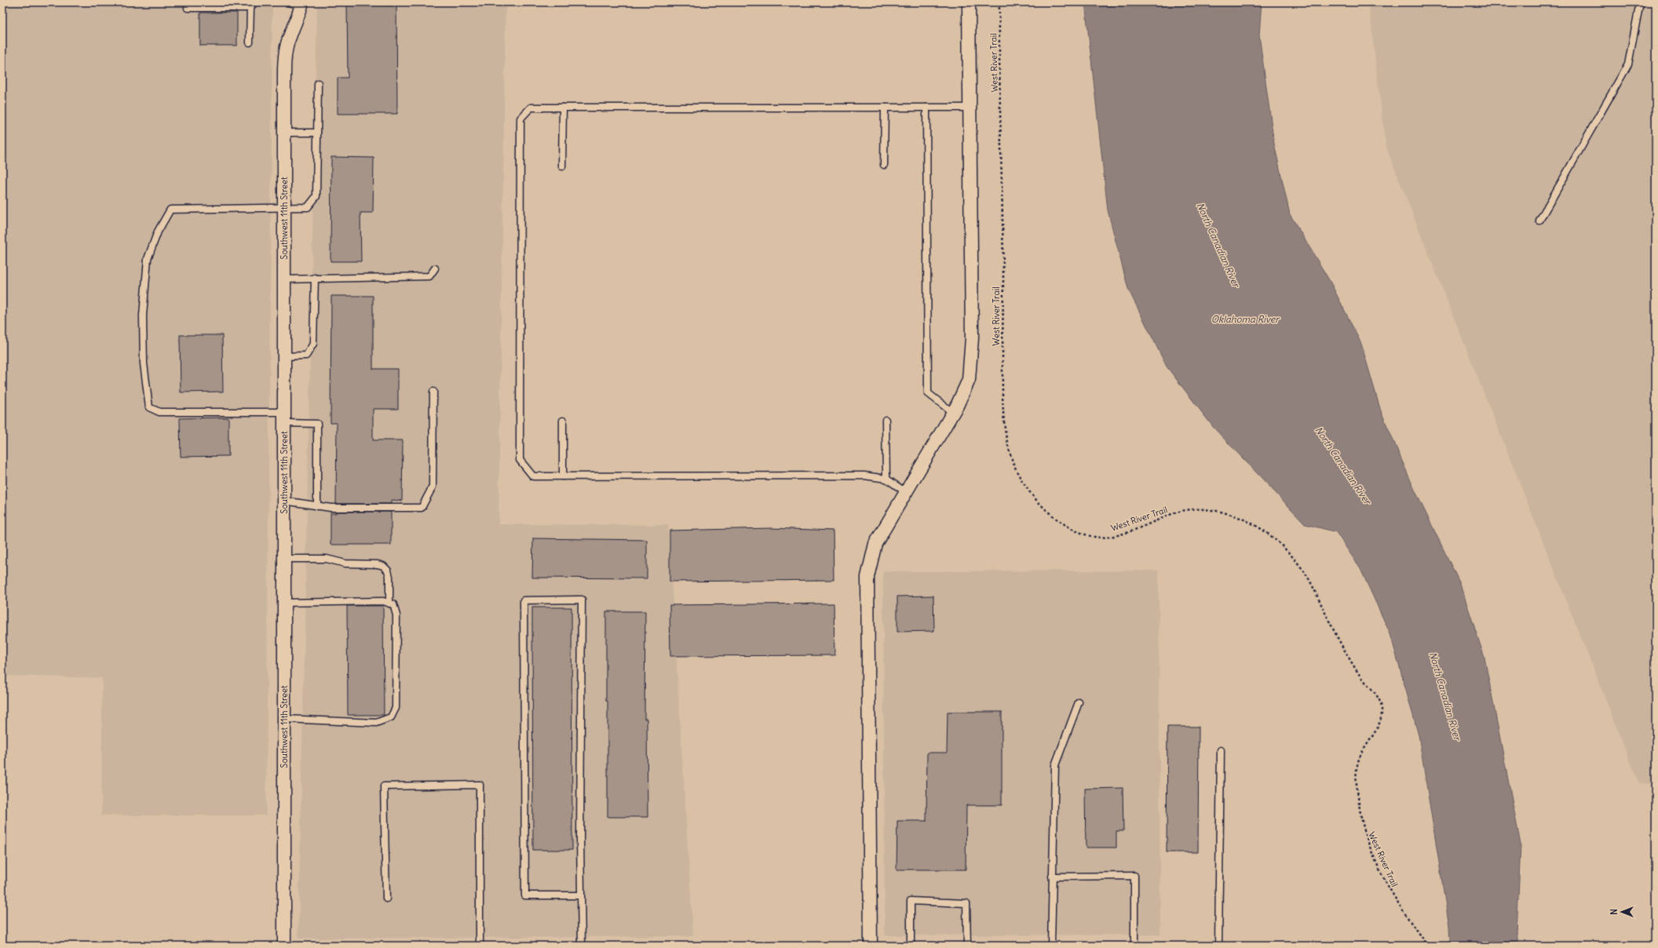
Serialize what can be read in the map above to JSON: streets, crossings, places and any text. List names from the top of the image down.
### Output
{
  "streets": {
    "street": ["Southwest 11th Street"],
    "path": ["West River Trail"]
  },
  "water": ["North Canadian River", "Oklahoma River"],
  "north": "left"
}
